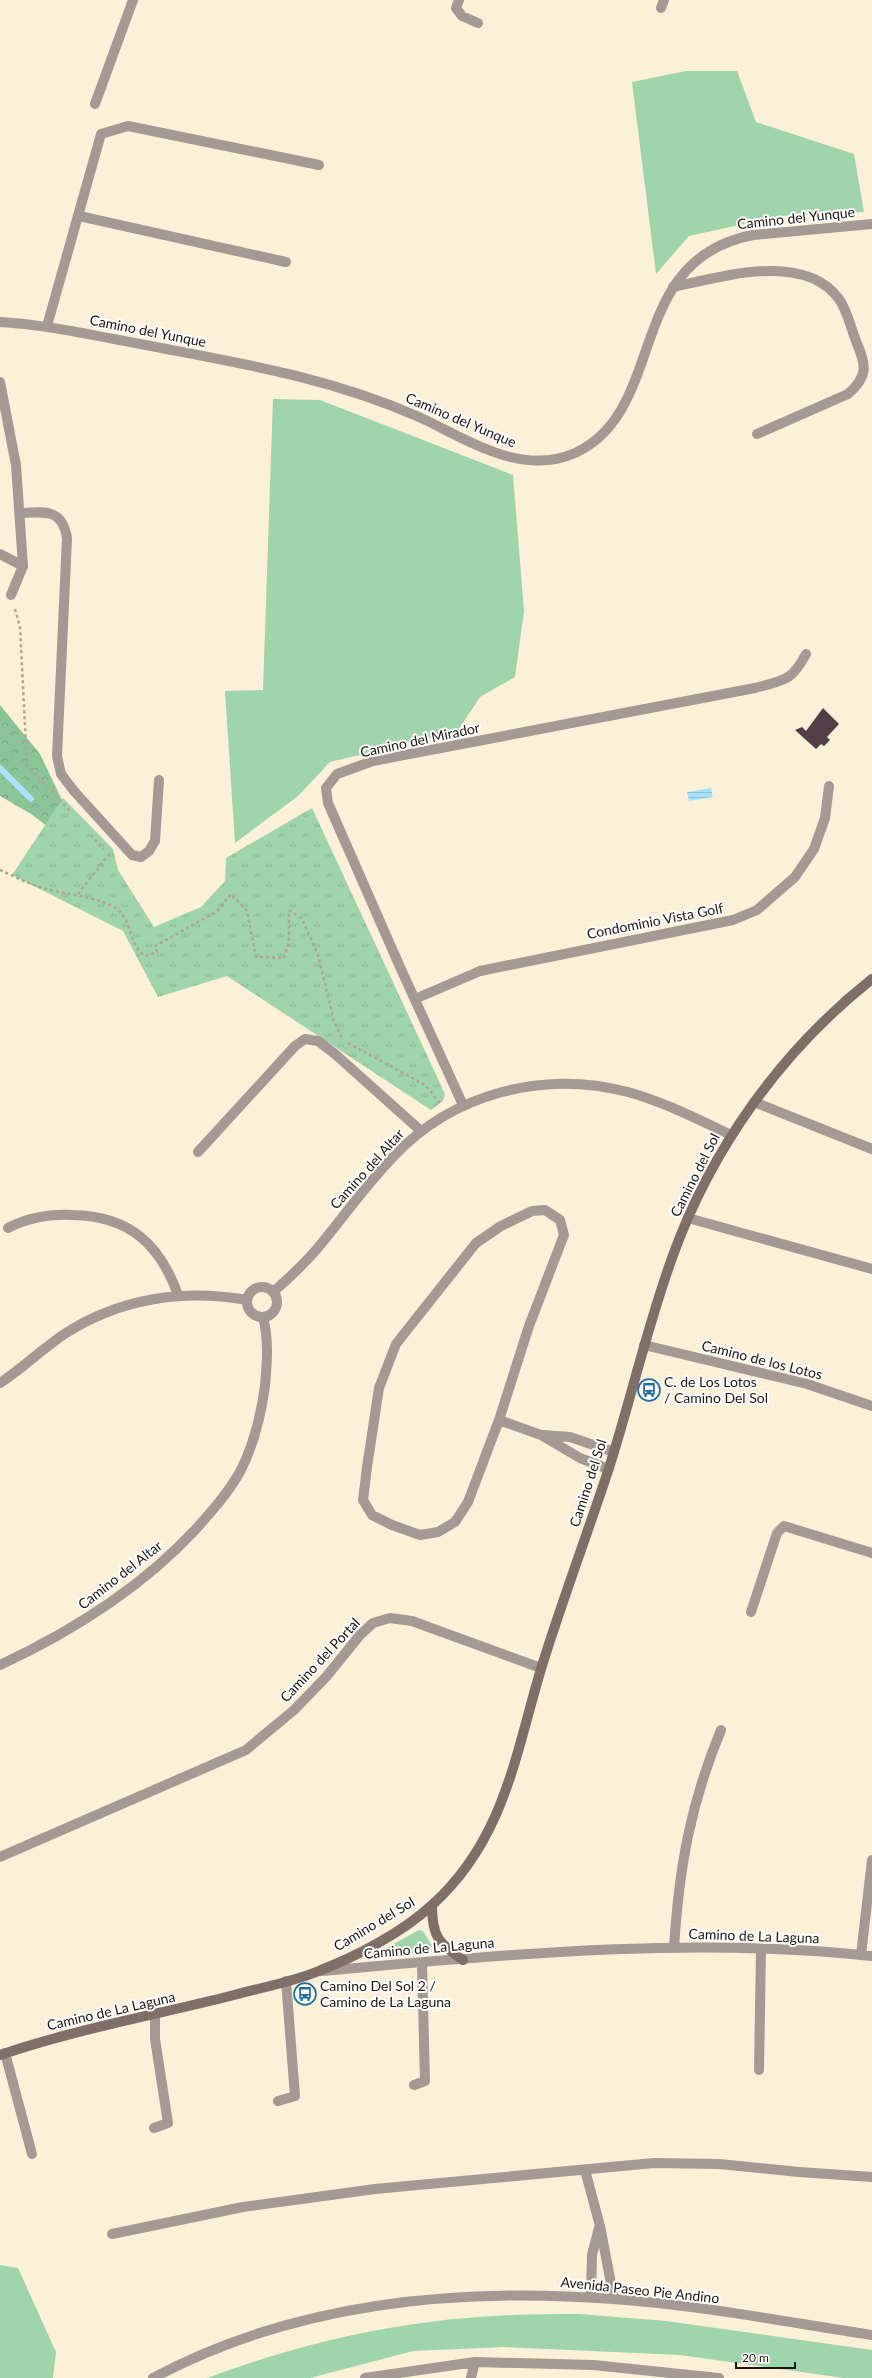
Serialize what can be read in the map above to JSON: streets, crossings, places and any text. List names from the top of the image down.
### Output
{
  "streets": {
    "street": [
      "Camino del Yunque",
      "Camino del Mirador",
      "Condominio Vista Golf",
      "Camino del Altar",
      "Camino del Sol",
      "Camino de los Lotos",
      "Camino del Portal",
      "Camino de La Laguna",
      "Avenida Paseo Pie Andino"
    ]
  },
  "crossings": [
    ["Camino del Mirador", "Condominio Vista Golf"],
    ["Camino del Mirador", "Camino del Altar"],
    ["Camino del Altar", "Camino del Sol"],
    ["Camino del Sol", "Camino de los Lotos"],
    ["Camino del Sol", "Camino del Portal"],
    ["Camino del Sol", "Camino de La Laguna"]
  ],
  "places": {
    "bus stop": ["C. de Los Lotos / Camino Del Sol", "Camino Del Sol 2 / Camino de La Laguna"]
  },
  "scale_bar": "20 m"
}
